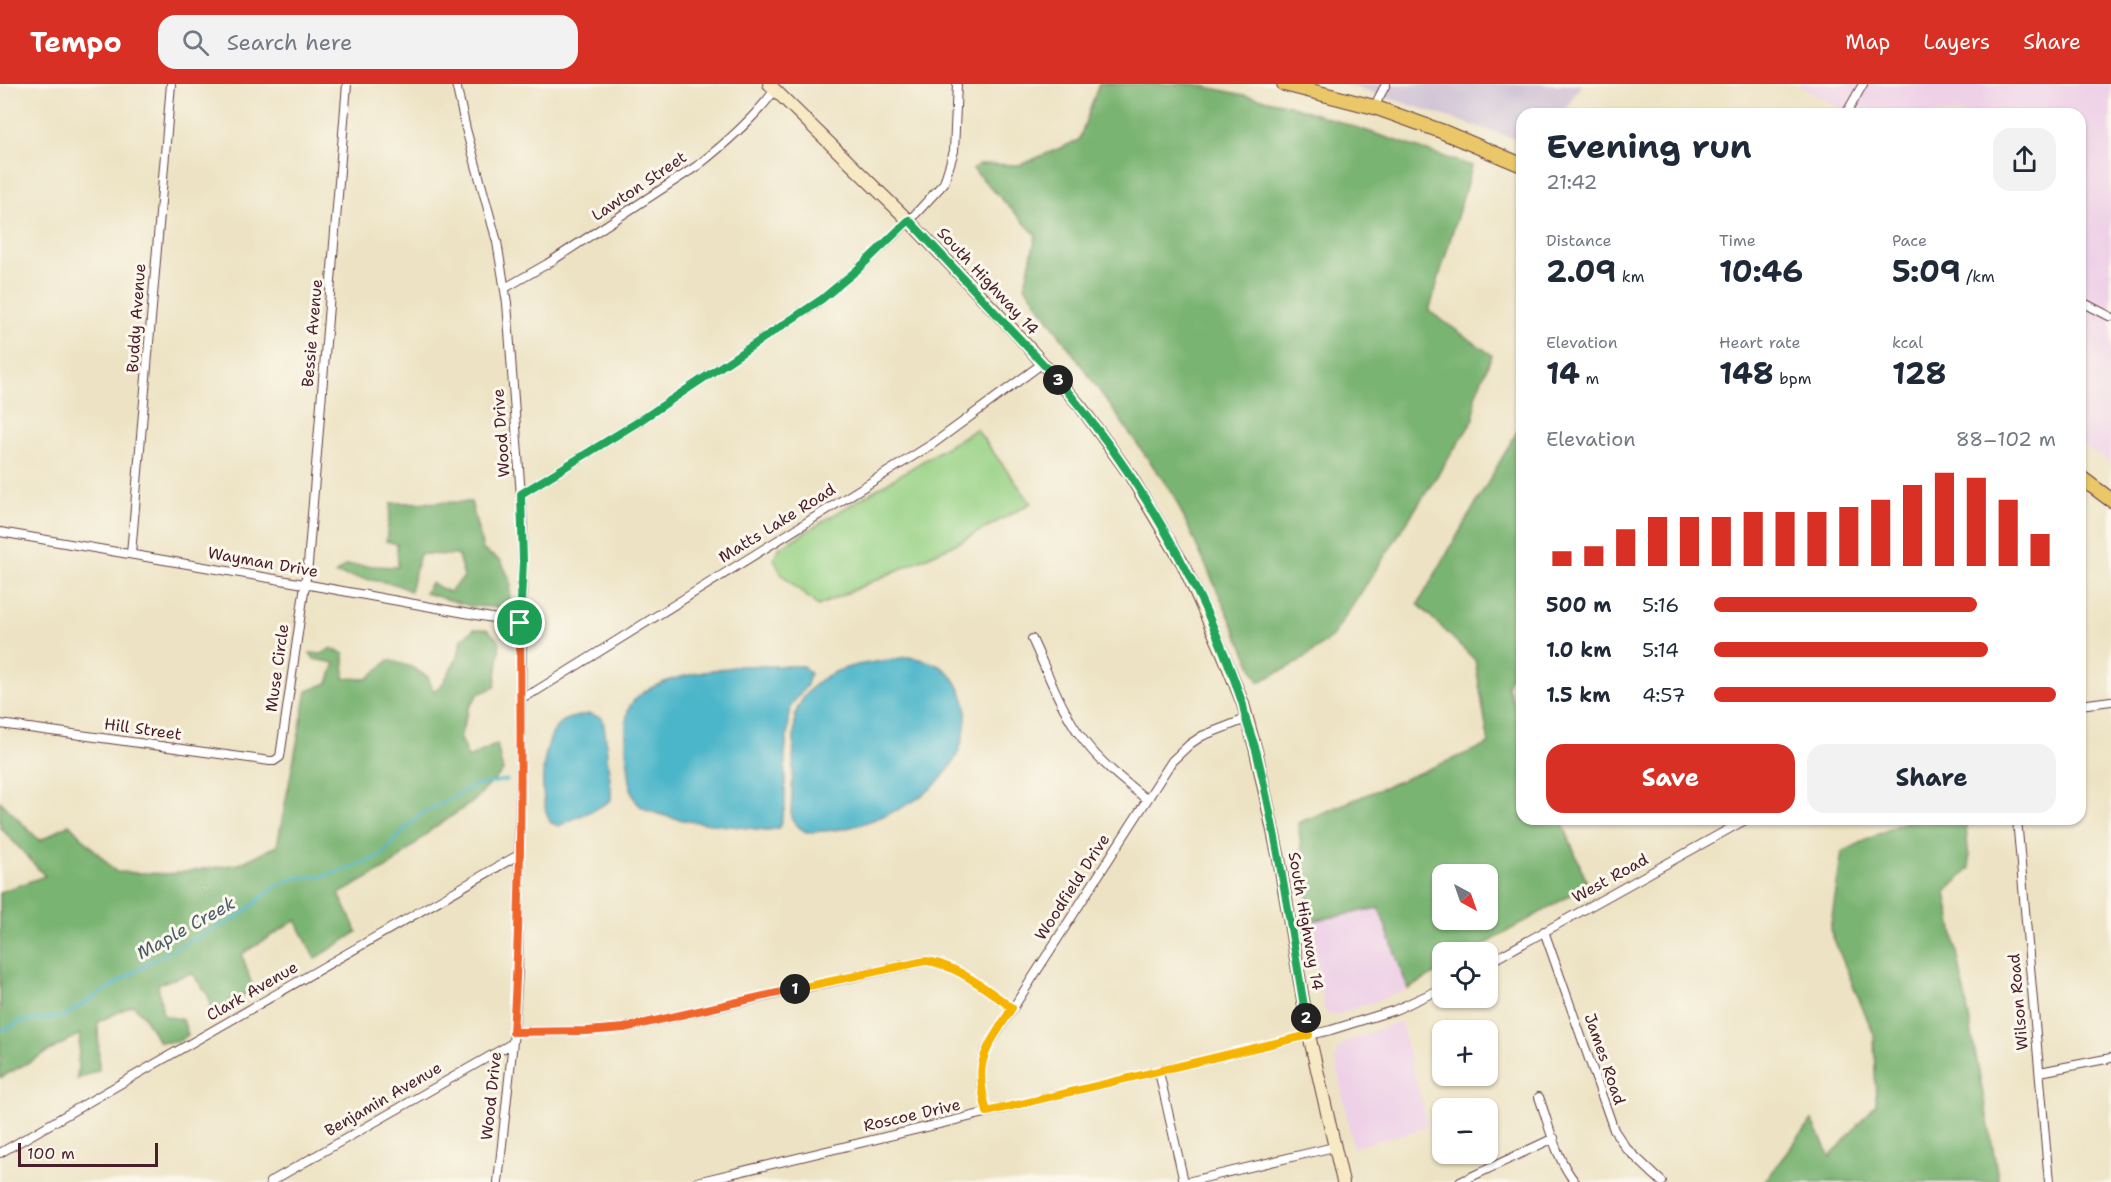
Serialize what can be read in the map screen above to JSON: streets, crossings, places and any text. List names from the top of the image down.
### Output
{
  "streets": {
    "main road": ["South Highway 14"],
    "street": [
      "Lawton Street",
      "Buddy Avenue",
      "Bessie Avenue",
      "Wood Drive",
      "Matts Lake Road",
      "Wayman Drive",
      "Muse Circle",
      "Hill Street",
      "West Road",
      "Woodfield Drive",
      "Clark Avenue",
      "Wilson Road",
      "James Road",
      "Benjamin Avenue",
      "Roscoe Drive"
    ]
  },
  "crossings": [
    ["Lawton Street", "South Highway 14"],
    ["Lawton Street", "Wood Drive"],
    ["South Highway 14", "Matts Lake Road"],
    ["South Highway 14", "Woodfield Drive"],
    ["South Highway 14", "Roscoe Drive"],
    ["Buddy Avenue", "Wayman Drive"],
    ["Bessie Avenue", "Wayman Drive"],
    ["Bessie Avenue", "Muse Circle"],
    ["Wood Drive", "Matts Lake Road"],
    ["Wood Drive", "Wayman Drive"],
    ["Wood Drive", "Clark Avenue"],
    ["Wood Drive", "Benjamin Avenue"],
    ["Wayman Drive", "Muse Circle"],
    ["Muse Circle", "Hill Street"],
    ["West Road", "James Road"],
    ["Woodfield Drive", "Roscoe Drive"]
  ],
  "water": ["Maple Creek"],
  "scale_bar": "100 m",
  "north": "bottom right",
  "page": {
    "header": "Tempo",
    "search": "Search here",
    "nav": ["Map", "Layers", "Share"],
    "heading": ["Evening run", "21:42"],
    "stats": [
      ["Distance", "2.09 km"],
      ["Time", "10:46"],
      ["Pace", "5:09 /km"],
      ["Elevation", "14 m"],
      ["Heart rate", "148 bpm"],
      ["kcal", "128"]
    ],
    "pins": ["3", "1", "2"],
    "chart": ["Elevation", "88–102 m"],
    "list": [
      {
        "name": "500 m",
        "note": "5:16"
      },
      {
        "name": "1.0 km",
        "note": "5:14"
      },
      {
        "name": "1.5 km",
        "note": "4:57"
      }
    ],
    "buttons": ["Save", "Share"],
    "map_buttons": ["+", "−"],
    "scale": "100 m"
  }
}
